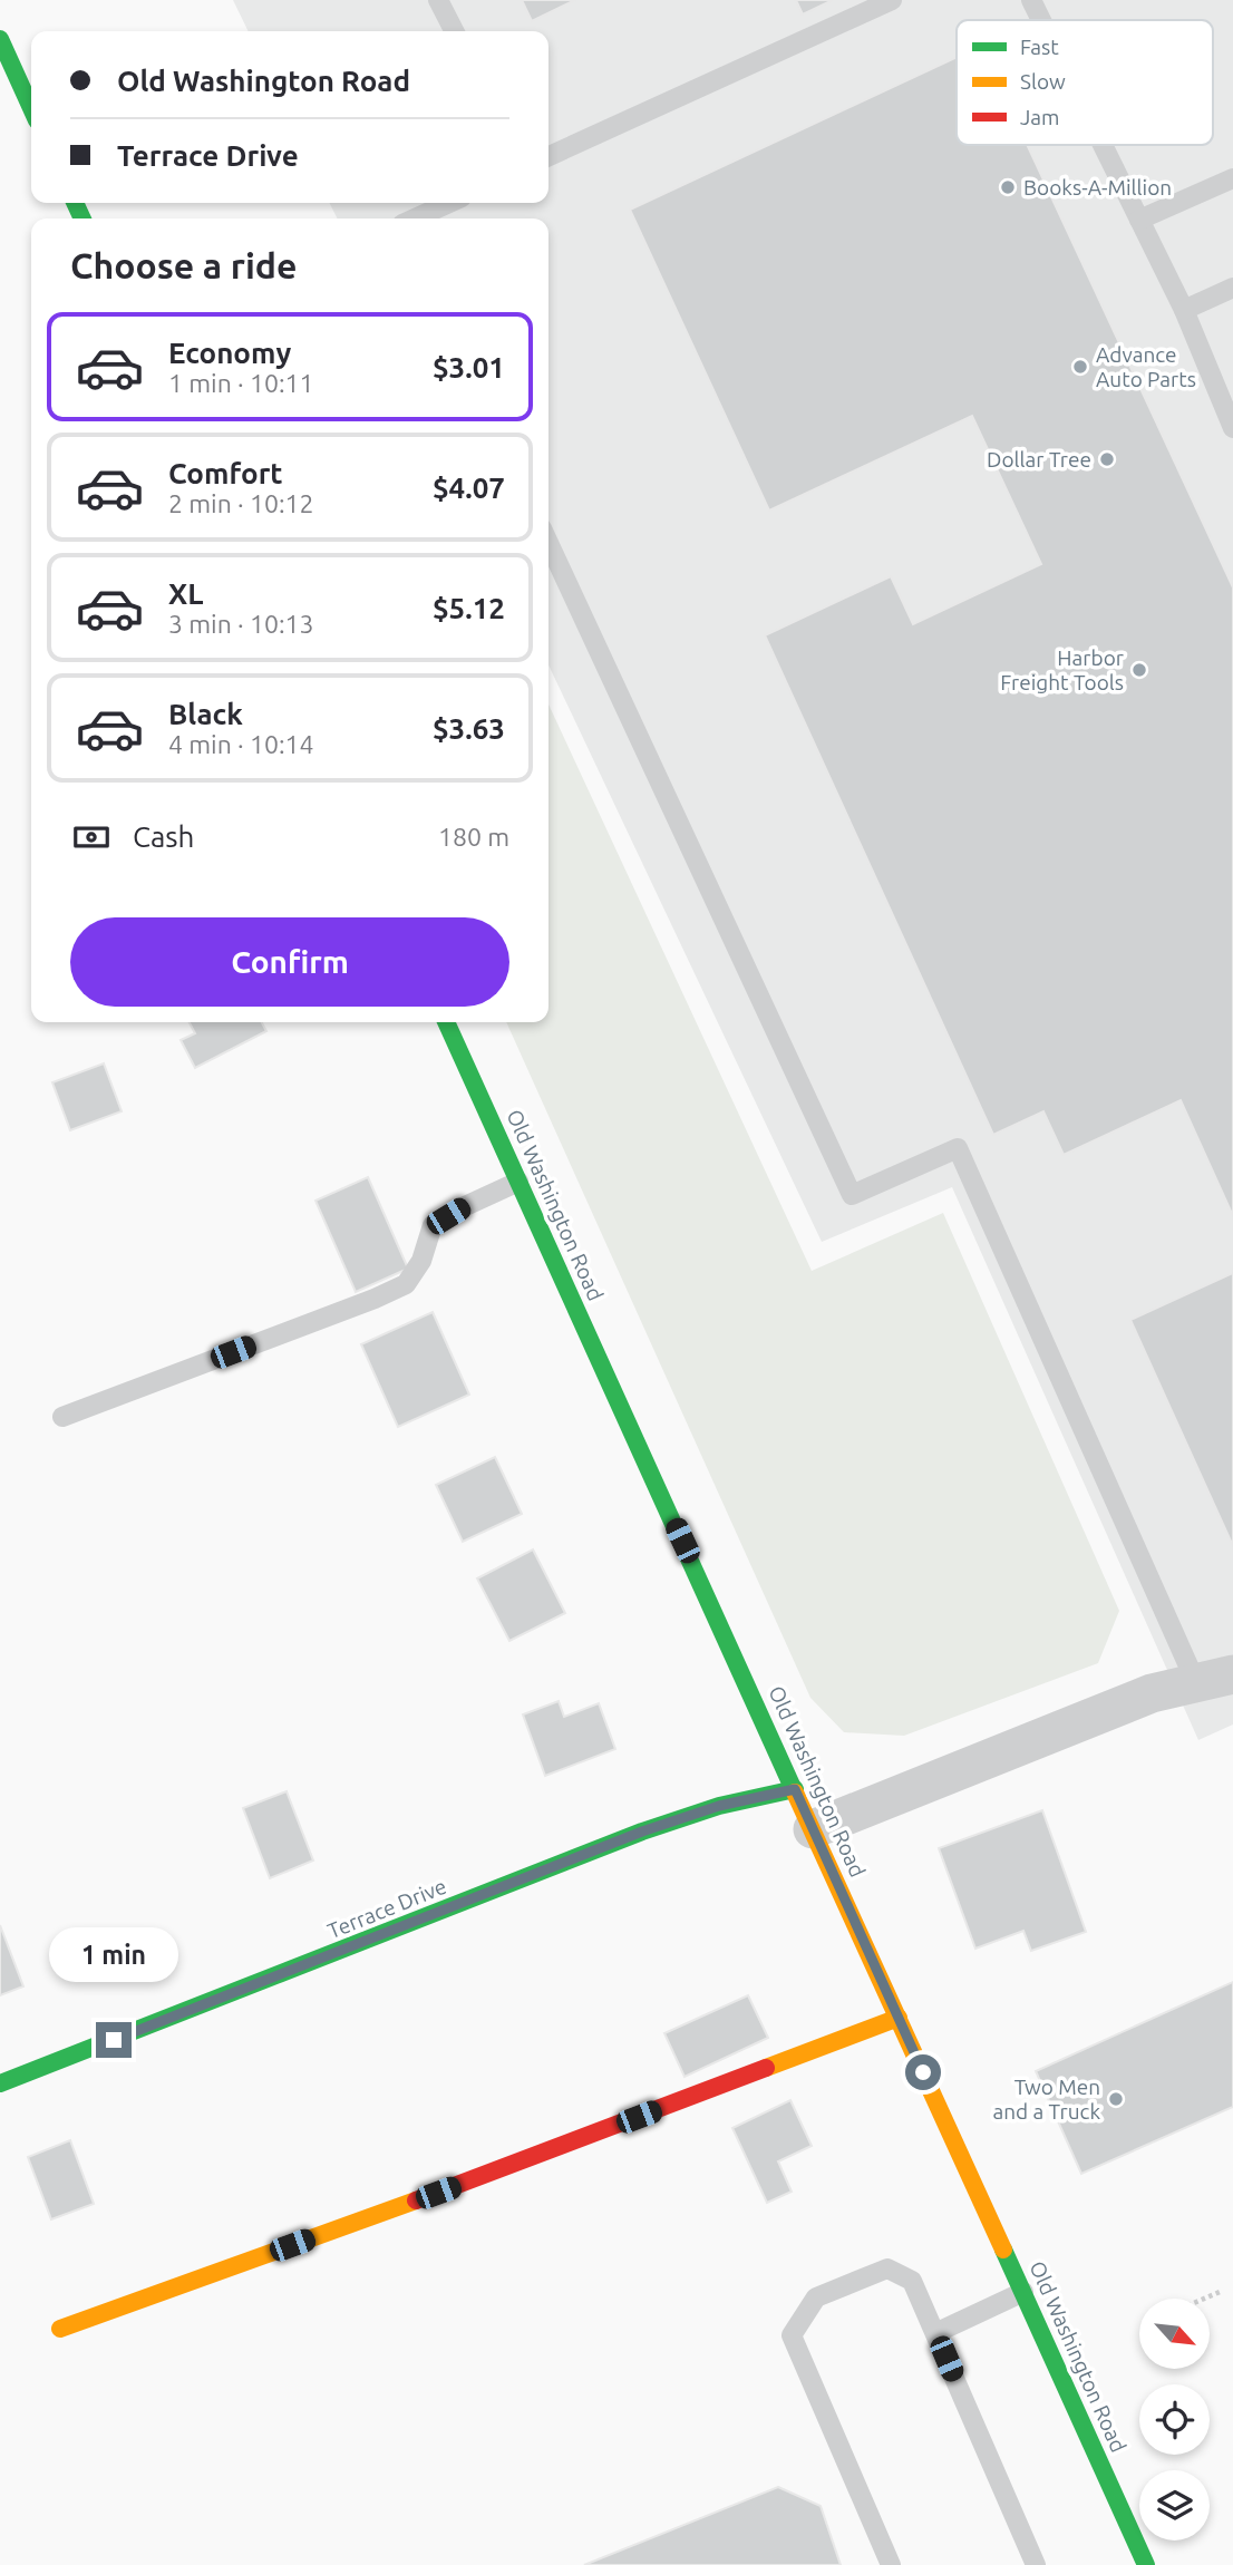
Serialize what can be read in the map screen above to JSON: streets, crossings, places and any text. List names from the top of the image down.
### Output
{
  "streets": {
    "main road": ["Old Washington Road", "Terrace Drive"]
  },
  "crossings": [
    ["Old Washington Road", "Terrace Drive"]
  ],
  "places": [
    "Books-A-Million",
    "Advance Auto Parts",
    "Dollar Tree",
    "Harbor Freight Tools",
    "Two Men and a Truck"
  ],
  "legend": ["Fast", "Slow", "Jam"],
  "north": "bottom right",
  "page": {
    "banner": ["Old Washington Road", "Terrace Drive"],
    "heading": "Choose a ride",
    "list": [
      {
        "name": "Economy",
        "note": "1 min · 10:11",
        "value": "$3.01"
      },
      {
        "name": "Comfort",
        "note": "2 min · 10:12",
        "value": "$4.07"
      },
      {
        "name": "XL",
        "note": "3 min · 10:13",
        "value": "$5.12"
      },
      {
        "name": "Black",
        "note": "4 min · 10:14",
        "value": "$3.63"
      }
    ],
    "pay": ["Cash", "180 m"],
    "buttons": "Confirm",
    "bubble": "1 min"
  }
}
